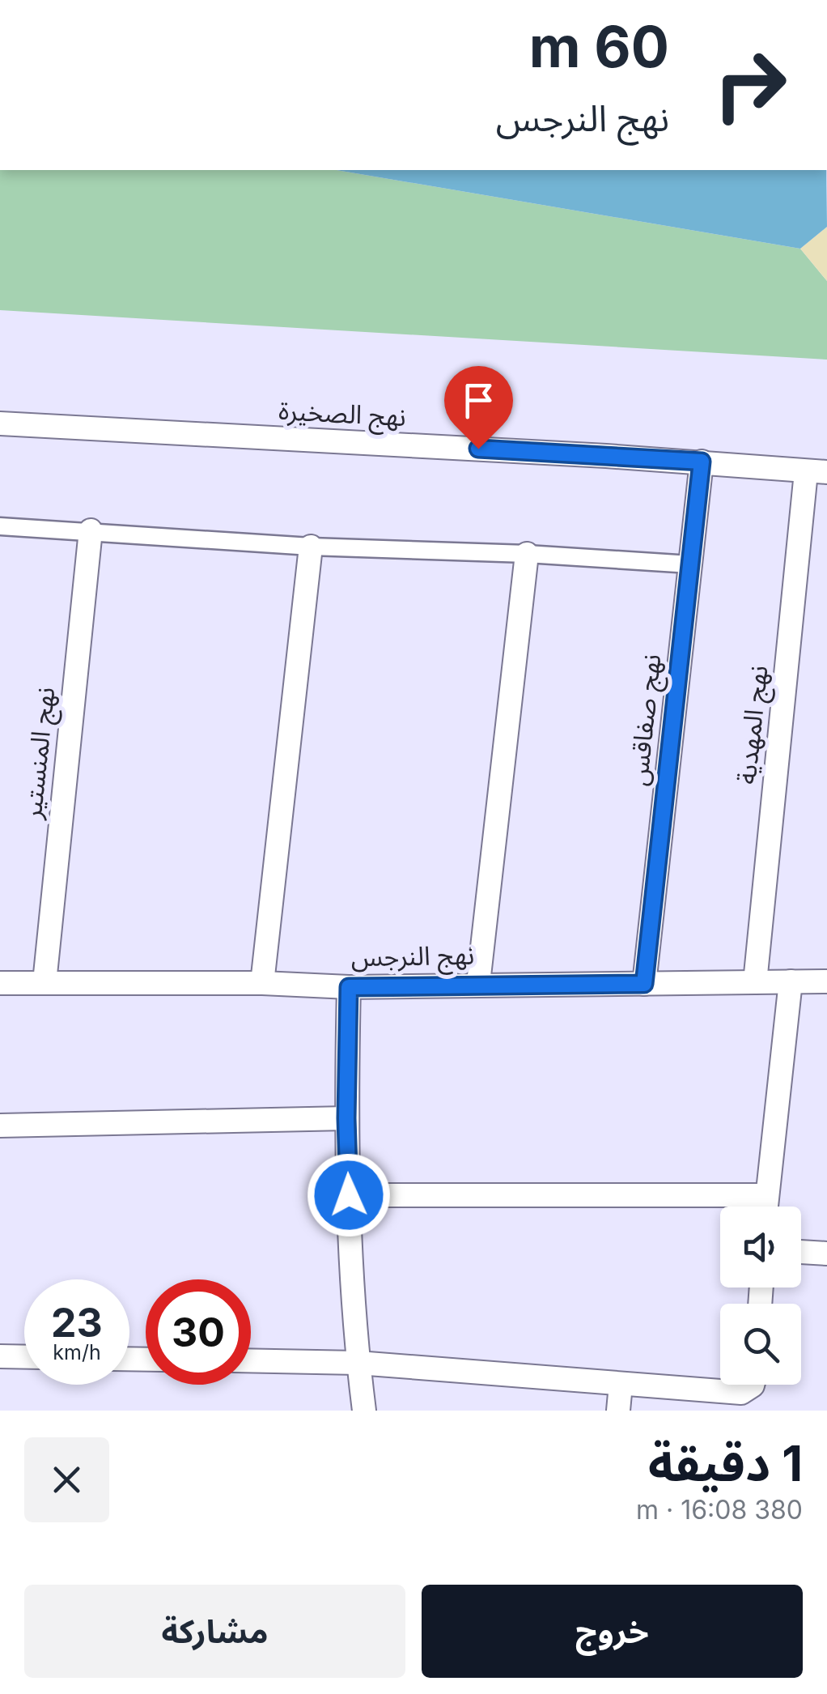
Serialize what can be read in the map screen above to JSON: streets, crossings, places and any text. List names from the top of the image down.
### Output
{
  "streets": {
    "street": [
      "نهج الصخيرة",
      "نهج صفاقس",
      "نهج المهدية",
      "نهج المنستير",
      "نهج النرجس"
    ]
  },
  "crossings": [
    ["نهج الصخيرة", "نهج صفاقس"],
    ["نهج الصخيرة", "نهج المهدية"],
    ["نهج صفاقس", "نهج النرجس"],
    ["نهج المهدية", "نهج النرجس"],
    ["نهج المنستير", "نهج النرجس"]
  ],
  "page": {
    "turn": ["60 m", "نهج النرجس"],
    "speed": "23 km/h",
    "limit": "30",
    "heading": ["1 دقيقة", "380 m · 16:08"],
    "buttons": ["خروج", "مشاركة"]
  }
}
